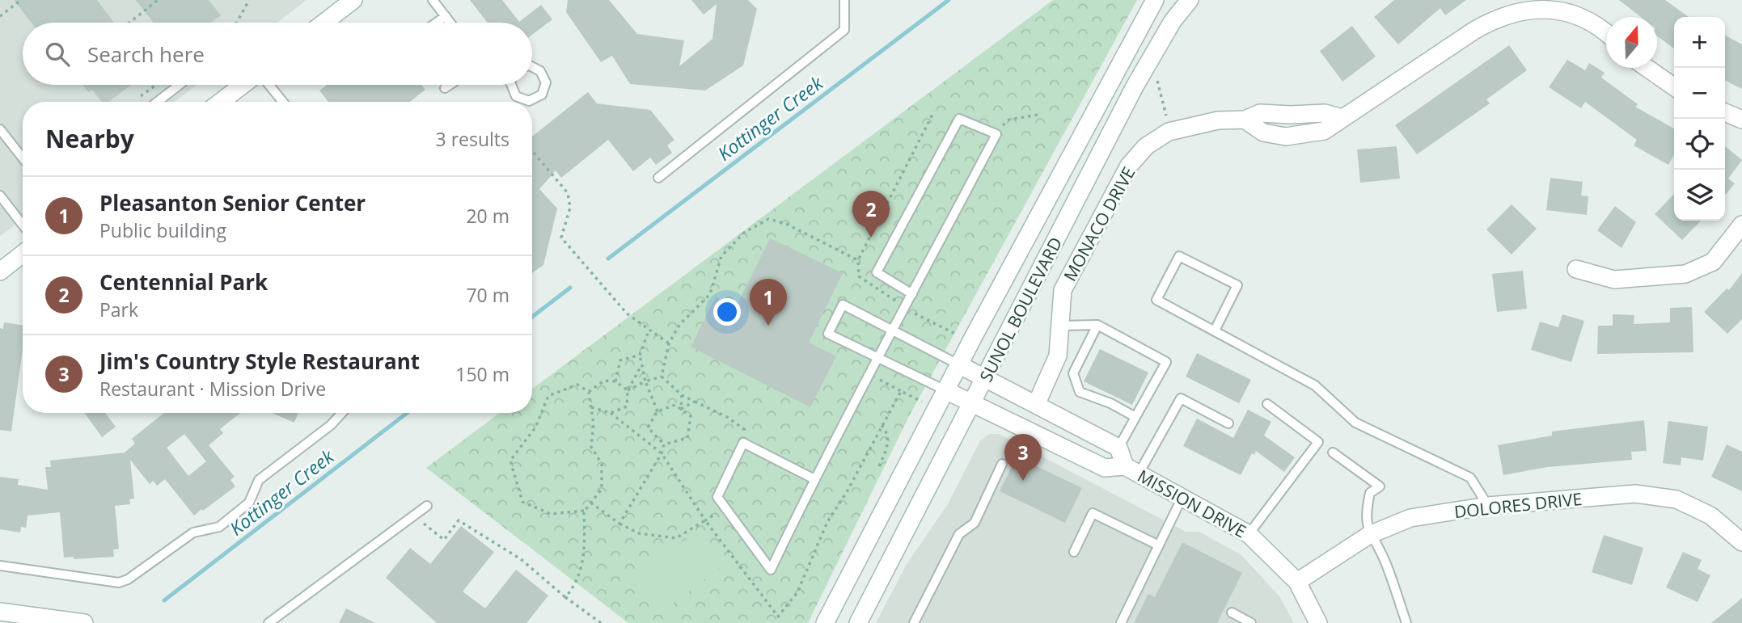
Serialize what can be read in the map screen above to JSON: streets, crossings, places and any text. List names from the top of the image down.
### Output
{
  "streets": {
    "street": [
      "MONACO DRIVE",
      "SUNOL BOULEVARD",
      "MISSION DRIVE",
      "DOLORES DRIVE"
    ]
  },
  "crossings": [
    ["SUNOL BOULEVARD", "MISSION DRIVE"],
    ["MISSION DRIVE", "DOLORES DRIVE"]
  ],
  "water": ["Kottinger Creek"],
  "north": "top",
  "page": {
    "map_buttons": ["+", "−"],
    "search": "Search here",
    "heading": ["Nearby", "3 results"],
    "list": [
      {
        "mark": "1",
        "name": "Pleasanton Senior Center",
        "note": "Public building",
        "value": "20 m"
      },
      {
        "mark": "2",
        "name": "Centennial Park",
        "note": "Park",
        "value": "70 m"
      },
      {
        "mark": "3",
        "name": "Jim's Country Style Restaurant",
        "note": "Restaurant · Mission Drive",
        "value": "150 m"
      }
    ],
    "pins": ["2", "1", "3"]
  }
}
